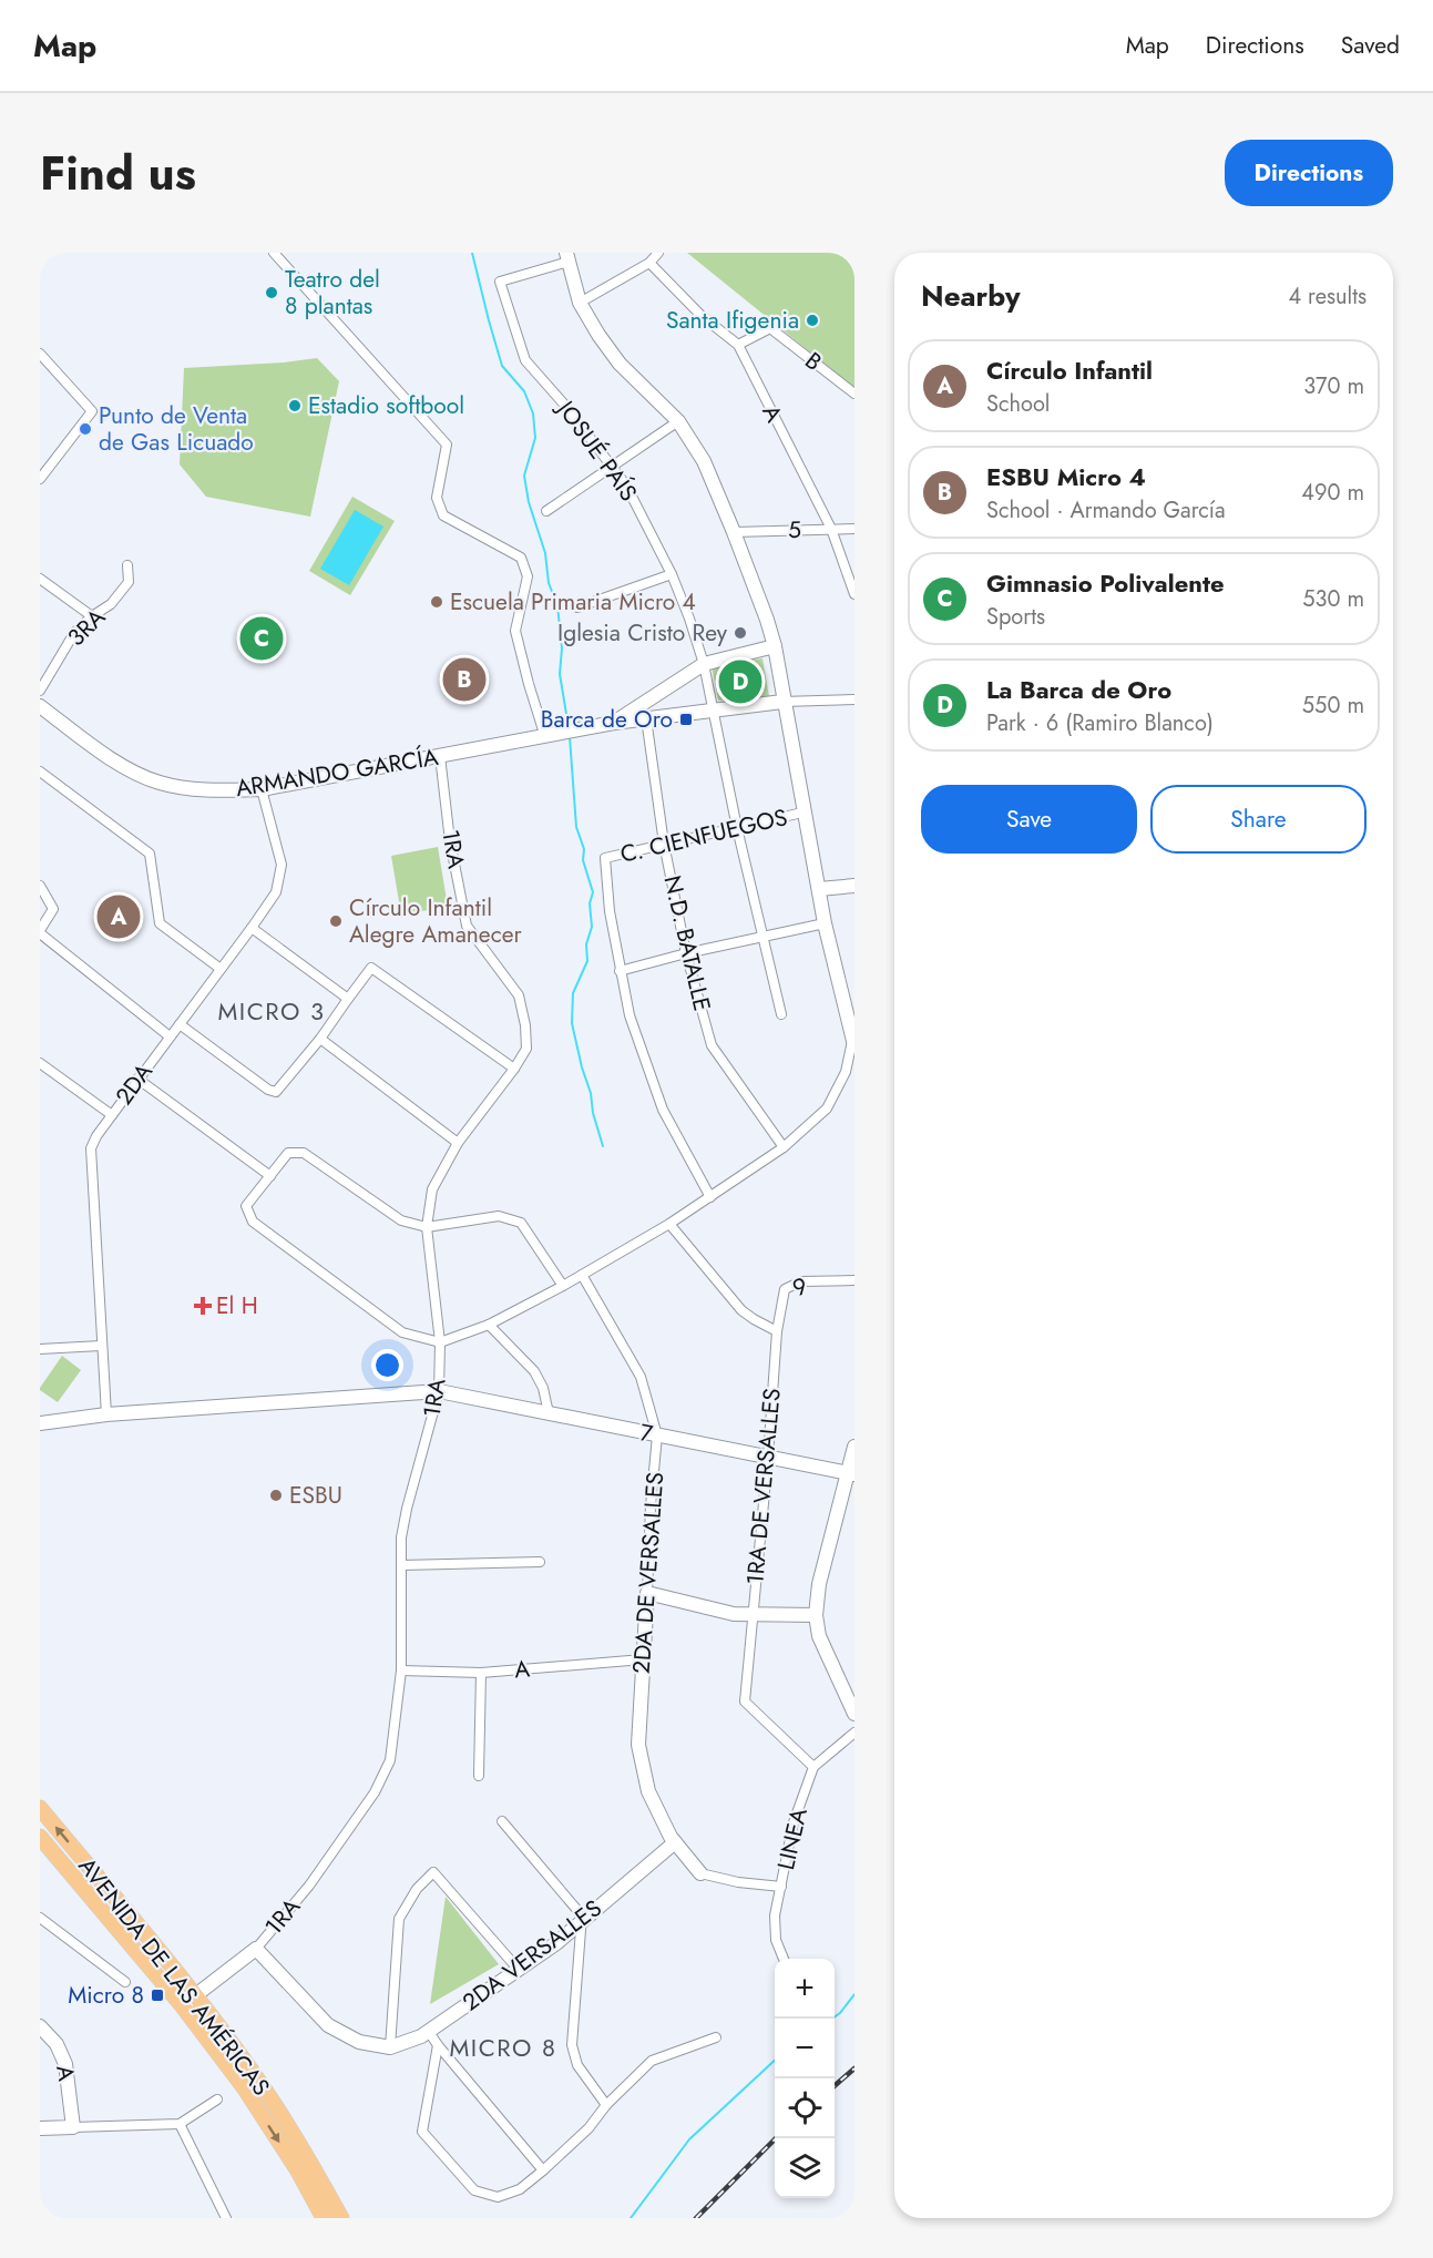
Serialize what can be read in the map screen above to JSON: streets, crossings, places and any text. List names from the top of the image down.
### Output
{
  "streets": {
    "main road": [
      "A",
      "ARMANDO GARCÍA",
      "1RA",
      "7",
      "2DA DE VERSALLES",
      "2DA VERSALLES",
      "AVENIDA DE LAS AMÉRICAS"
    ],
    "street": [
      "B",
      "JOSUÉ PAÍS",
      "5",
      "3RA",
      "C. CIENFUEGOS",
      "N.D. BATALLE",
      "2DA",
      "9",
      "1RA DE VERSALLES",
      "LINEA"
    ]
  },
  "crossings": [
    ["B", "A"],
    ["A", "5"],
    ["A", "1RA"],
    ["A", "2DA DE VERSALLES"],
    ["JOSUÉ PAÍS", "ARMANDO GARCÍA"],
    ["ARMANDO GARCÍA", "1RA"],
    ["ARMANDO GARCÍA", "N.D. BATALLE"],
    ["ARMANDO GARCÍA", "2DA"],
    ["C. CIENFUEGOS", "N.D. BATALLE"],
    ["1RA", "7"],
    ["1RA", "AVENIDA DE LAS AMÉRICAS"],
    ["2DA", "7"],
    ["9", "1RA DE VERSALLES"],
    ["7", "1RA DE VERSALLES"],
    ["7", "2DA DE VERSALLES"],
    ["1RA DE VERSALLES", "LINEA"],
    ["2DA DE VERSALLES", "2DA VERSALLES"]
  ],
  "districts": ["MICRO 3", "MICRO 8"],
  "places": {
    "other": [
      "Teatro del 8 plantas",
      "Santa Ifigenia",
      "Estadio softbool",
      "Punto de Venta de Gas Licuado",
      "Escuela Primaria Micro 4",
      "Iglesia Cristo Rey",
      "Círculo Infantil Alegre Amanecer",
      "ESBU"
    ],
    "transit": ["Barca de Oro", "Micro 8"],
    "health": ["El H"]
  },
  "page": {
    "header": "Map",
    "nav": ["Map", "Directions", "Saved"],
    "title": "Find us",
    "buttons": [
      "Directions",
      ["Save", "Share"]
    ],
    "heading": ["Nearby", "4 results"],
    "list": [
      {
        "mark": "A",
        "name": "Círculo Infantil",
        "note": "School",
        "value": "370 m"
      },
      {
        "mark": "B",
        "name": "ESBU Micro 4",
        "note": "School · Armando García",
        "value": "490 m"
      },
      {
        "mark": "C",
        "name": "Gimnasio Polivalente",
        "note": "Sports",
        "value": "530 m"
      },
      {
        "mark": "D",
        "name": "La Barca de Oro",
        "note": "Park · 6 (Ramiro Blanco)",
        "value": "550 m"
      }
    ],
    "pins": [
      "C",
      "B",
      "D",
      "A"
    ],
    "map_buttons": ["+", "−"]
  }
}
